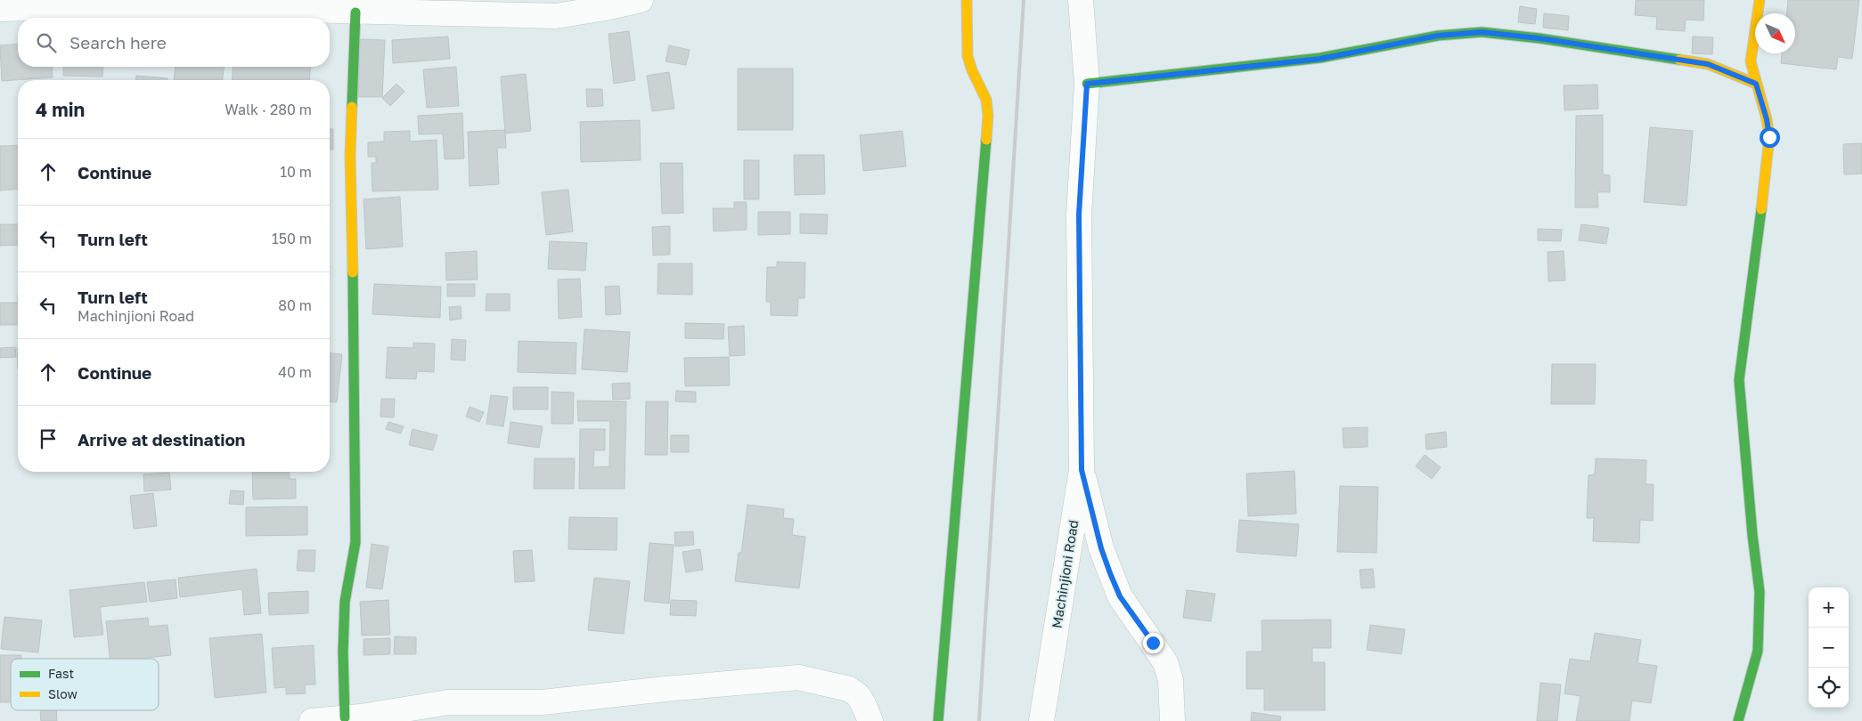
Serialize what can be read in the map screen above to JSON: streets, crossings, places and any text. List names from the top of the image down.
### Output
{
  "streets": {
    "street": ["Machinjioni Road"]
  },
  "legend": ["Fast", "Slow"],
  "north": "bottom right",
  "page": {
    "search": "Search here",
    "heading": ["4 min", "Walk · 280 m"],
    "list": [
      ["Continue", "10 m"],
      ["Turn left", "150 m"],
      ["Turn left", "Machinjioni Road", "80 m"],
      ["Continue", "40 m"],
      "Arrive at destination"
    ],
    "map_buttons": ["+", "−"]
  }
}
